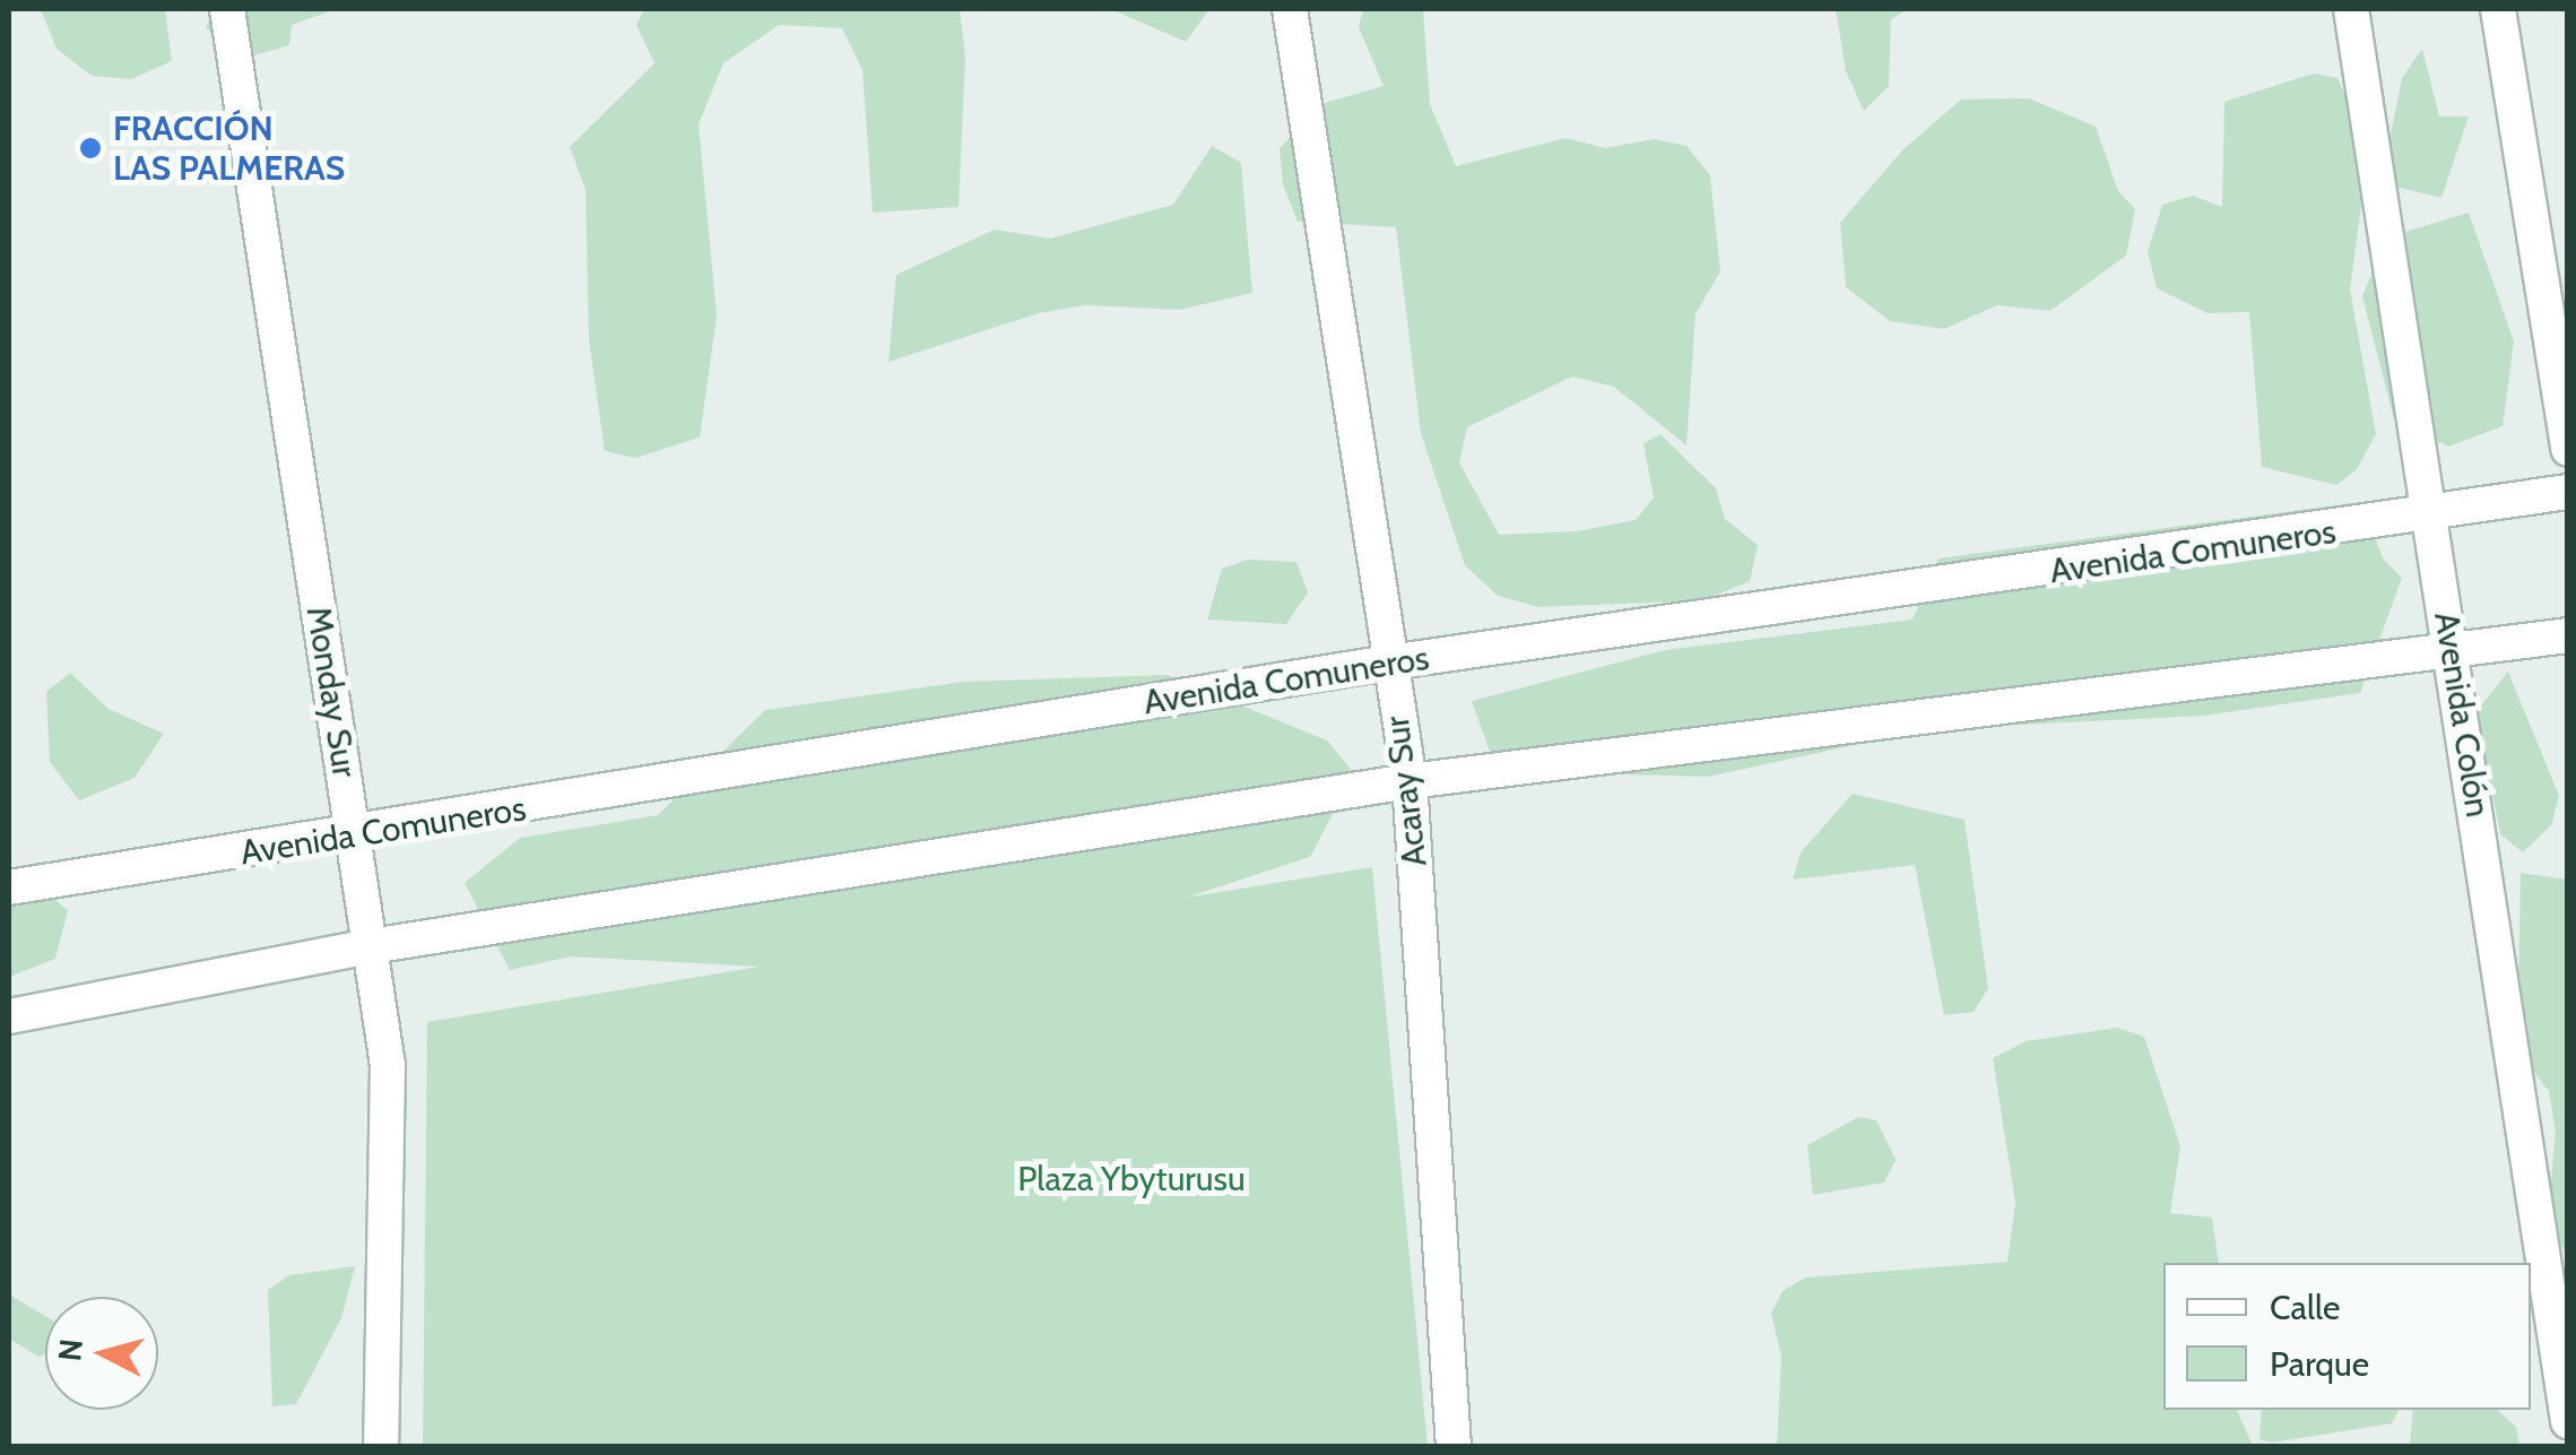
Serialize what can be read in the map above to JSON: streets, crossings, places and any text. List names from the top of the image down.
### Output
{
  "streets": {
    "street": [
      "Avenida Comuneros",
      "Monday Sur",
      "Avenida Colón",
      "Acaray Sur"
    ]
  },
  "crossings": [
    ["Avenida Comuneros", "Monday Sur"],
    ["Avenida Comuneros", "Avenida Colón"],
    ["Avenida Comuneros", "Acaray Sur"]
  ],
  "parks": ["Plaza Ybyturusu"],
  "places": ["FRACCIÓN LAS PALMERAS"],
  "legend": ["Calle", "Parque"],
  "north": "left"
}
